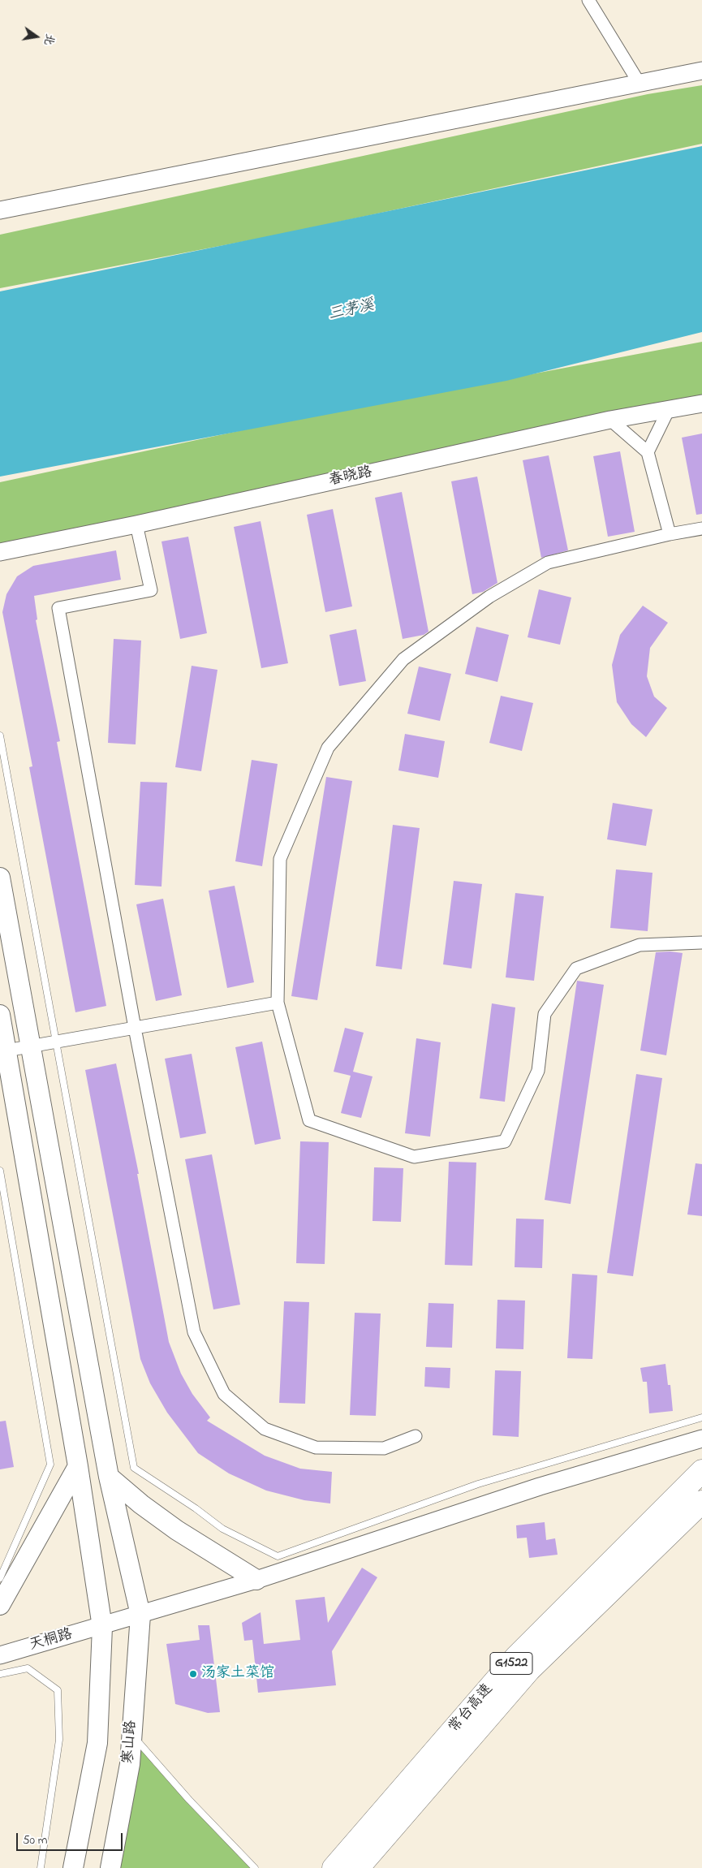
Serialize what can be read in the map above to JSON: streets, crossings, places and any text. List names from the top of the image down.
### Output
{
  "streets": {
    "highway": ["G1522", "常台高速"],
    "main road": ["寒山路"],
    "street": ["春晓路", "天桐路"]
  },
  "crossings": [
    ["天桐路", "寒山路"]
  ],
  "water": ["三茅溪"],
  "places": ["汤家土菜馆"],
  "scale_bar": "50 m",
  "north": "right"
}
